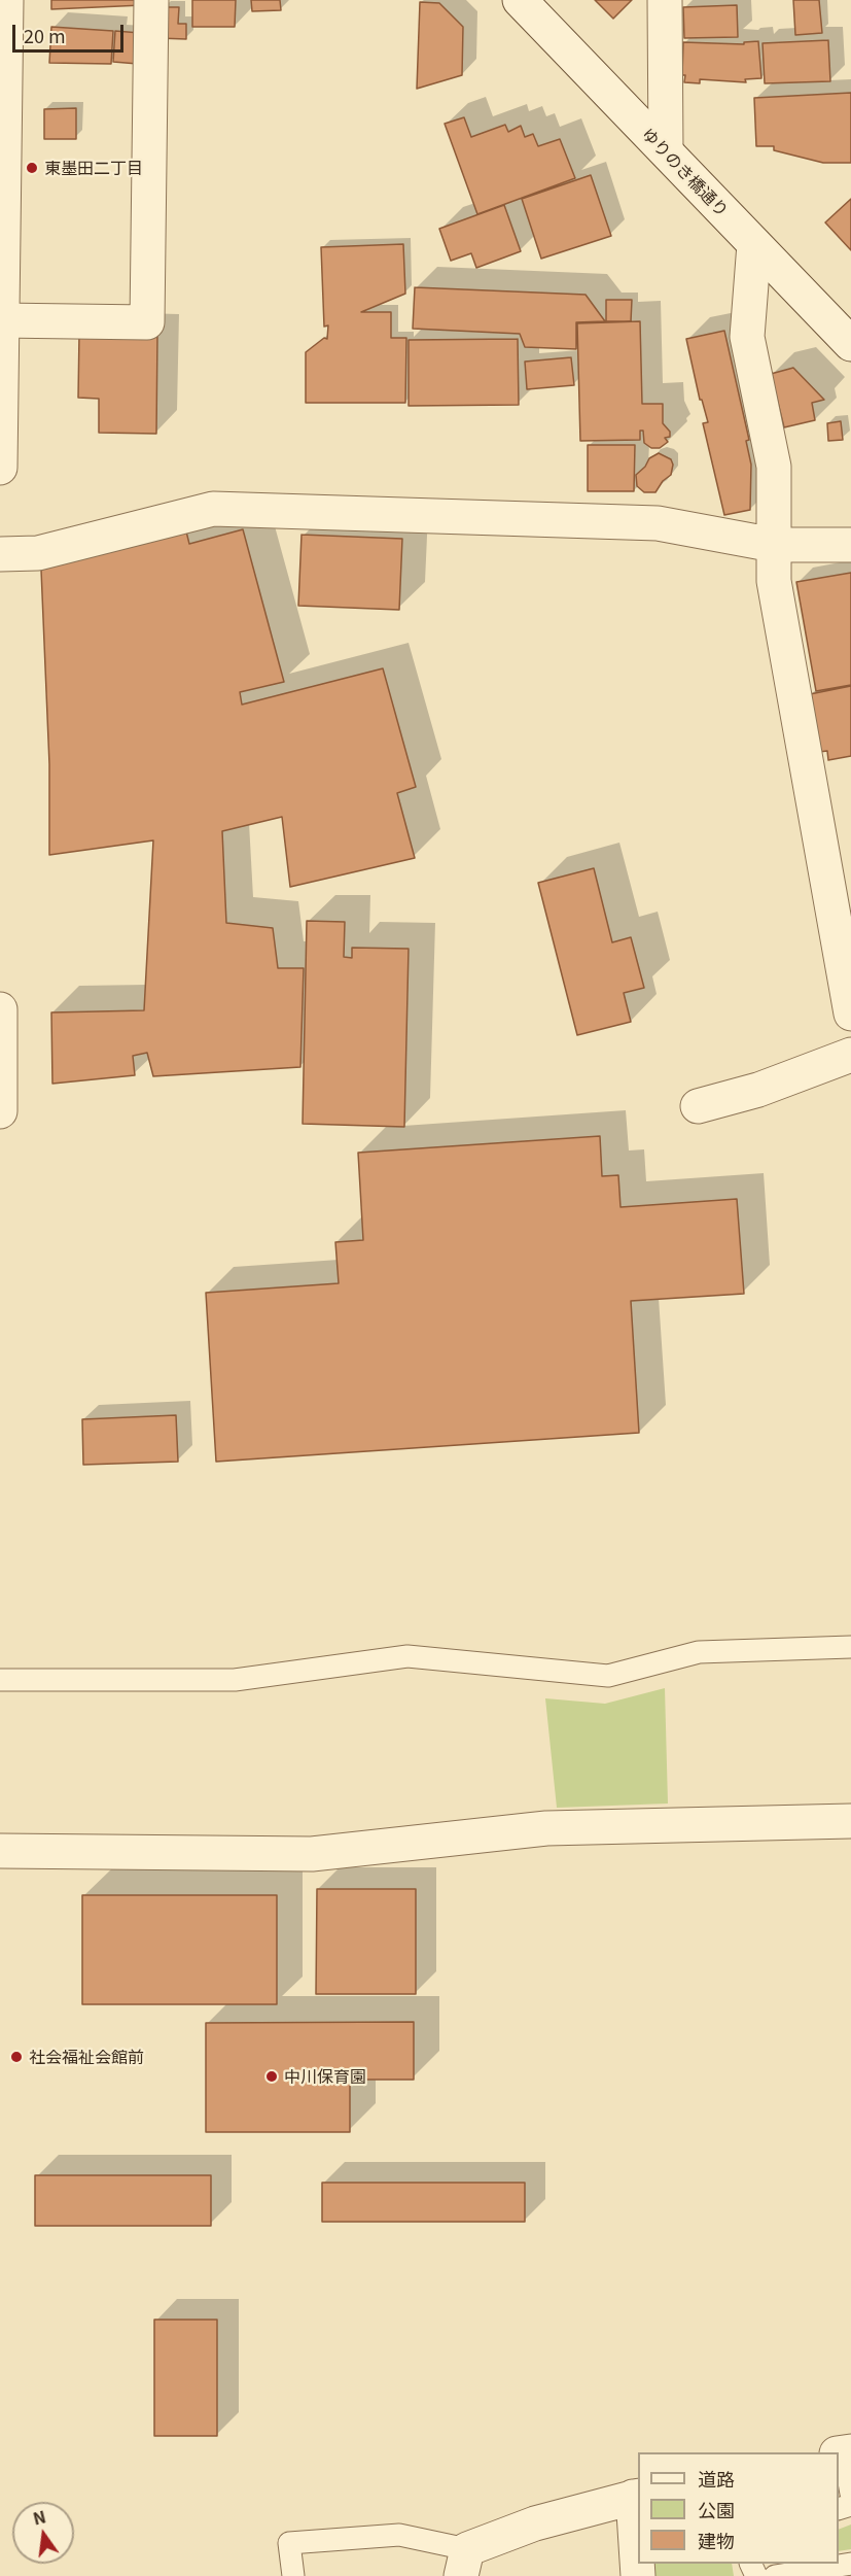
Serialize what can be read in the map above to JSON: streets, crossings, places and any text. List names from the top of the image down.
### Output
{
  "streets": {
    "street": ["ゆりのき橋通り"]
  },
  "places": ["東墨田二丁目", "社会福祉会館前", "中川保育園"],
  "legend": ["道路", "公園", "建物"],
  "scale_bar": "20 m",
  "north": "top"
}
